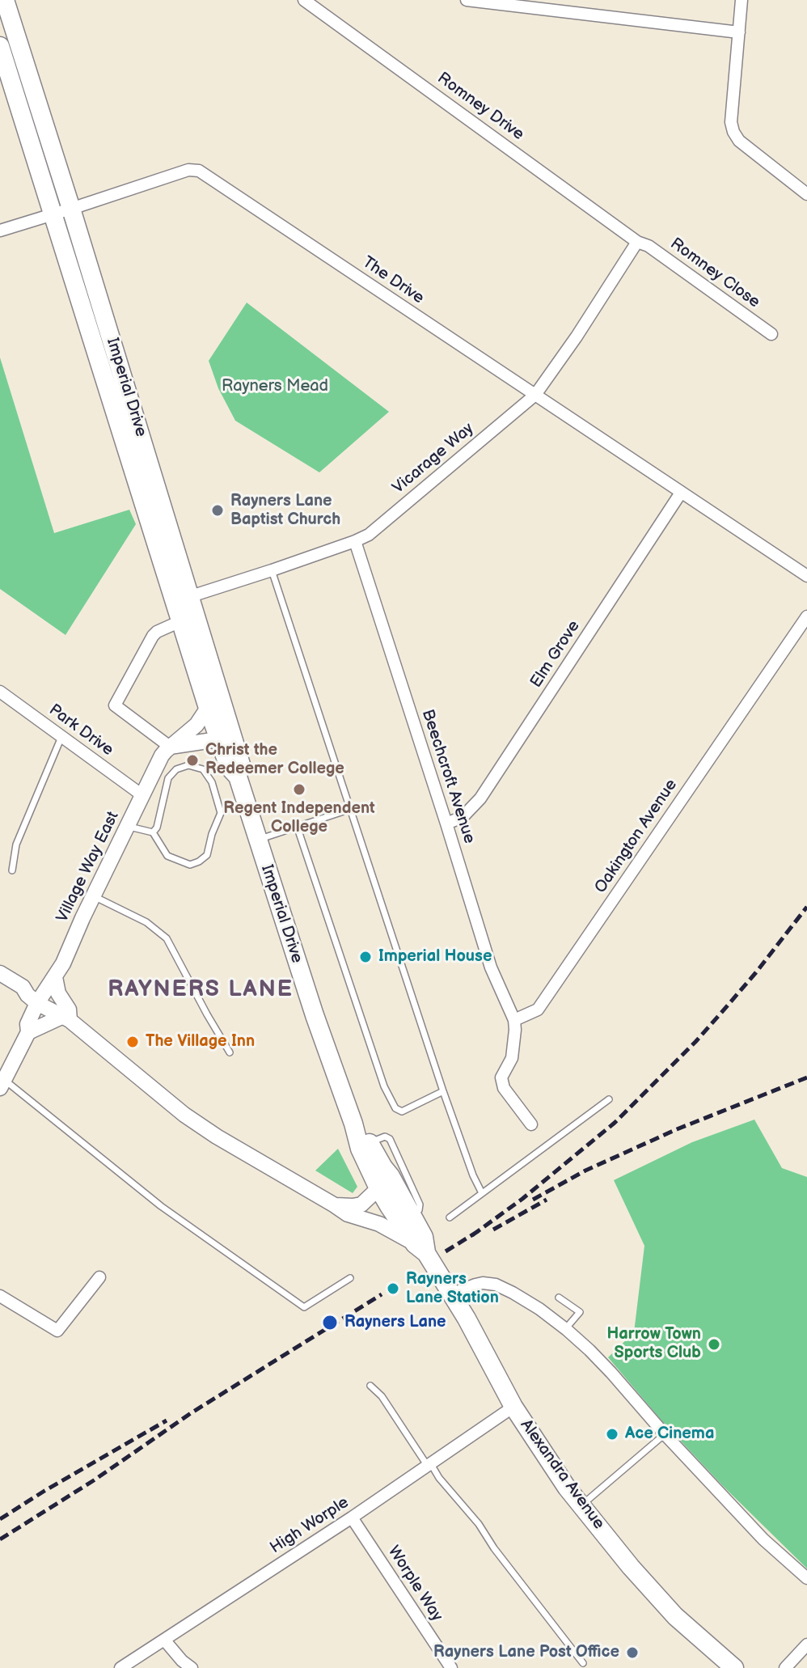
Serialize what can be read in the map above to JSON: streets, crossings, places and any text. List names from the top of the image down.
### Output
{
  "streets": {
    "main road": ["Imperial Drive", "Alexandra Avenue"],
    "street": [
      "Romney Drive",
      "Romney Close",
      "The Drive",
      "Vicarage Way",
      "Elm Grove",
      "Park Drive",
      "Beechcroft Avenue",
      "Oakington Avenue",
      "Village Way East",
      "High Worple",
      "Worple Way"
    ]
  },
  "crossings": [
    ["Romney Drive", "Romney Close"],
    ["Romney Drive", "Vicarage Way"],
    ["Romney Close", "Vicarage Way"],
    ["The Drive", "Imperial Drive"],
    ["The Drive", "Vicarage Way"],
    ["The Drive", "Elm Grove"],
    ["Imperial Drive", "Vicarage Way"],
    ["Imperial Drive", "Village Way East"],
    ["Imperial Drive", "Alexandra Avenue"],
    ["Vicarage Way", "Beechcroft Avenue"],
    ["Elm Grove", "Beechcroft Avenue"],
    ["Park Drive", "Village Way East"],
    ["Beechcroft Avenue", "Oakington Avenue"],
    ["Alexandra Avenue", "High Worple"],
    ["High Worple", "Worple Way"]
  ],
  "districts": ["RAYNERS LANE"],
  "parks": ["Rayners Mead"],
  "places": [
    "Rayners Lane Baptist Church",
    "Christ the Redeemer College",
    "Regent Independent College",
    "Imperial House",
    "The Village Inn",
    "Rayners Lane Station",
    "Rayners Lane",
    "Harrow Town Sports Club",
    "Ace Cinema",
    "Rayners Lane Post Office"
  ]
}
